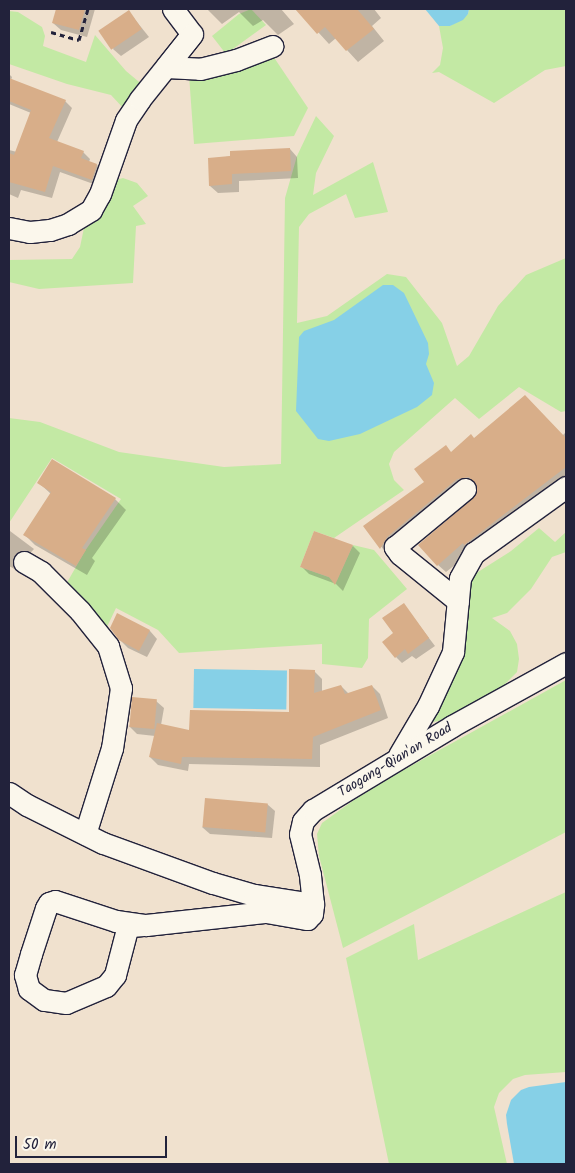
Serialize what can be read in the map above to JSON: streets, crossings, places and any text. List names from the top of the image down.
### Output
{
  "streets": {
    "street": ["Taogang-Qian'an Road"]
  },
  "scale_bar": "50 m"
}
